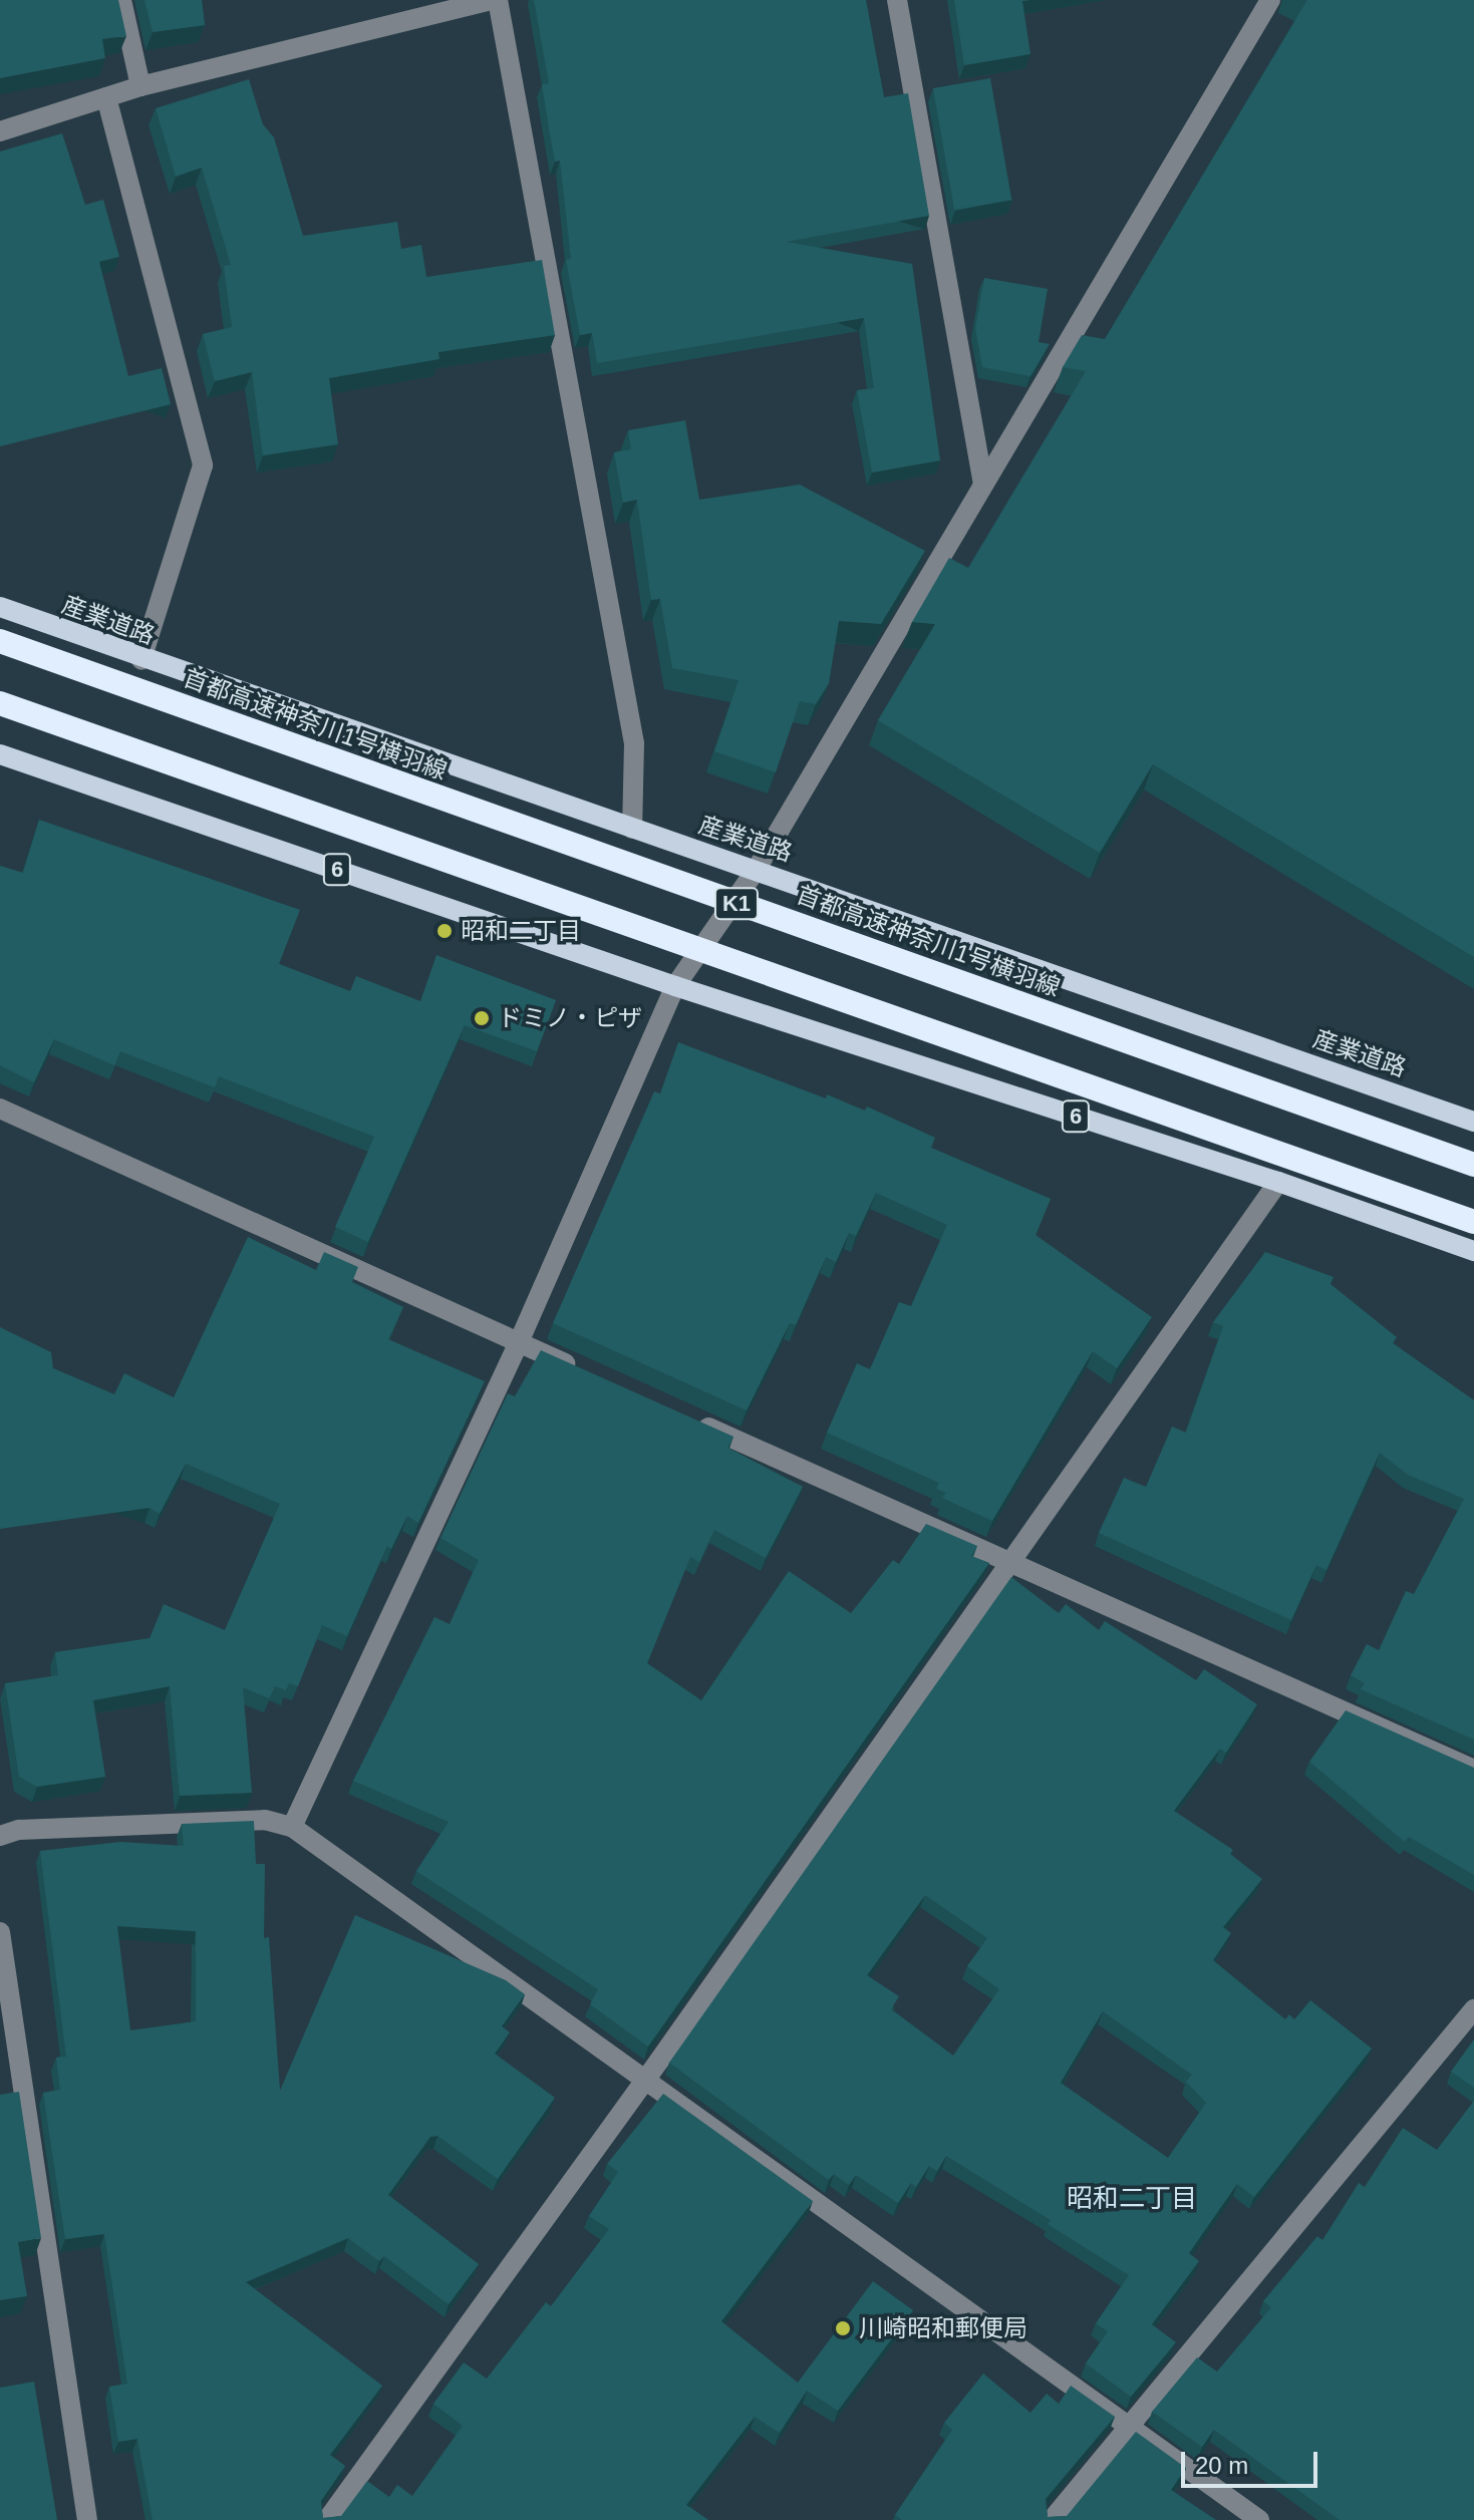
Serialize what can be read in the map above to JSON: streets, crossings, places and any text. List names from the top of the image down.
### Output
{
  "streets": {
    "highway": ["首都高速神奈川1号横羽線", "K1"],
    "main road": ["産業道路", "6"]
  },
  "districts": ["昭和二丁目"],
  "places": ["昭和二丁目", "ドミノ・ピザ", "川崎昭和郵便局"],
  "scale_bar": "20 m"
}
